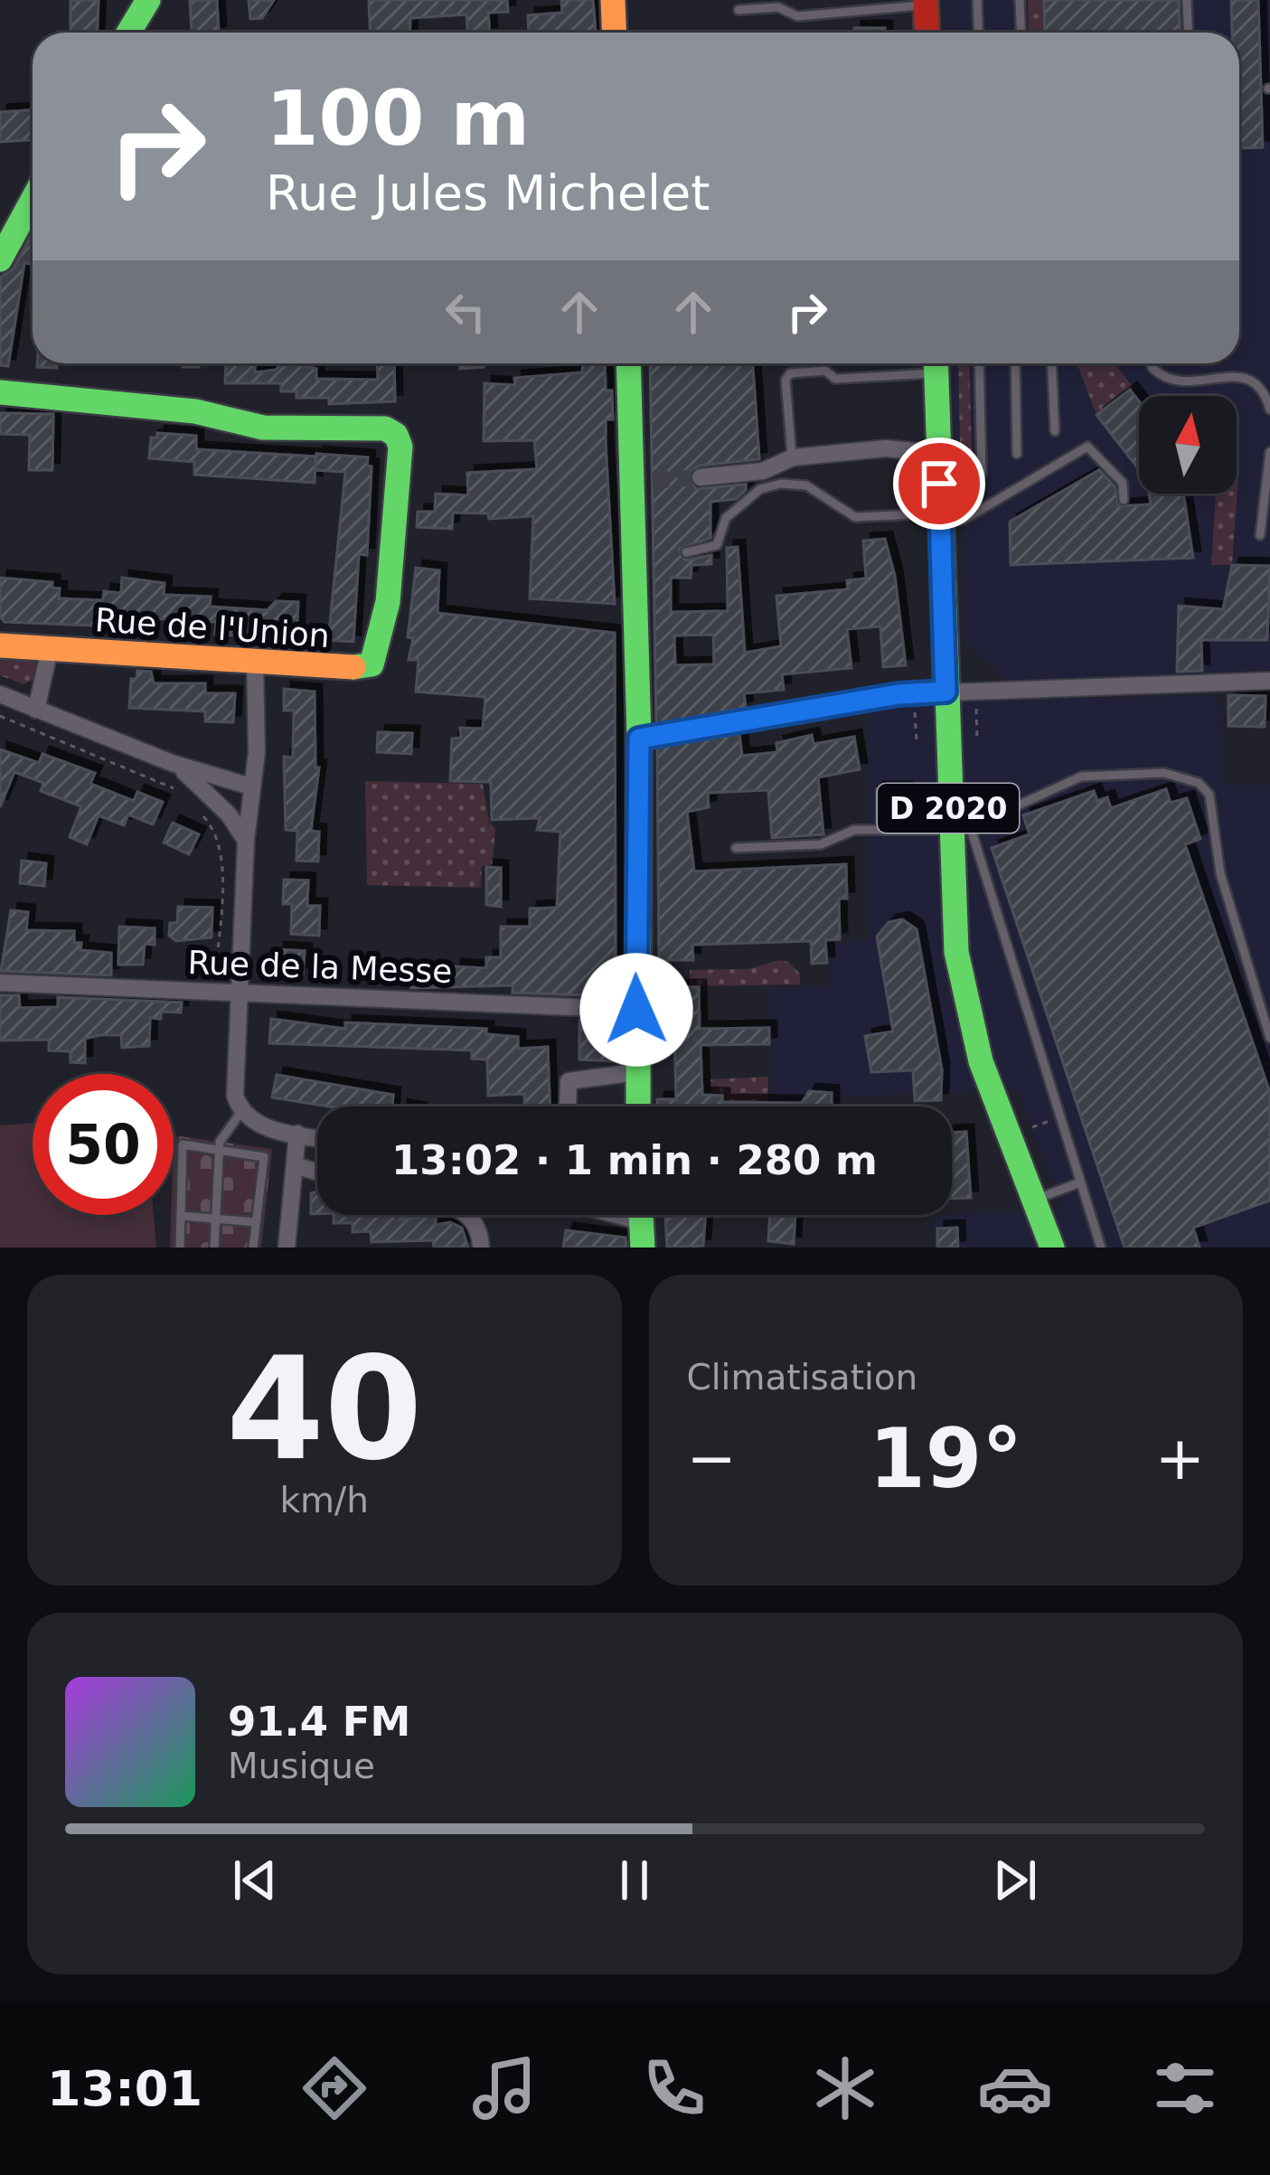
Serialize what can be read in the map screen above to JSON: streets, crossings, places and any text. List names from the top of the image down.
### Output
{
  "streets": {
    "main road": ["Rue de l'Union", "D 2020"],
    "street": ["Rue de la Messe"]
  },
  "north": "top",
  "page": {
    "turn": ["100 m", "Rue Jules Michelet"],
    "limit": "50",
    "trip": "13:02 · 1 min · 280 m",
    "tile": [
      ["40", "km/h"],
      "Climatisation"
    ],
    "heat": ["−", "19°", "+"],
    "song": ["91.4 FM", "Musique"],
    "tabs": "13:01"
  }
}
